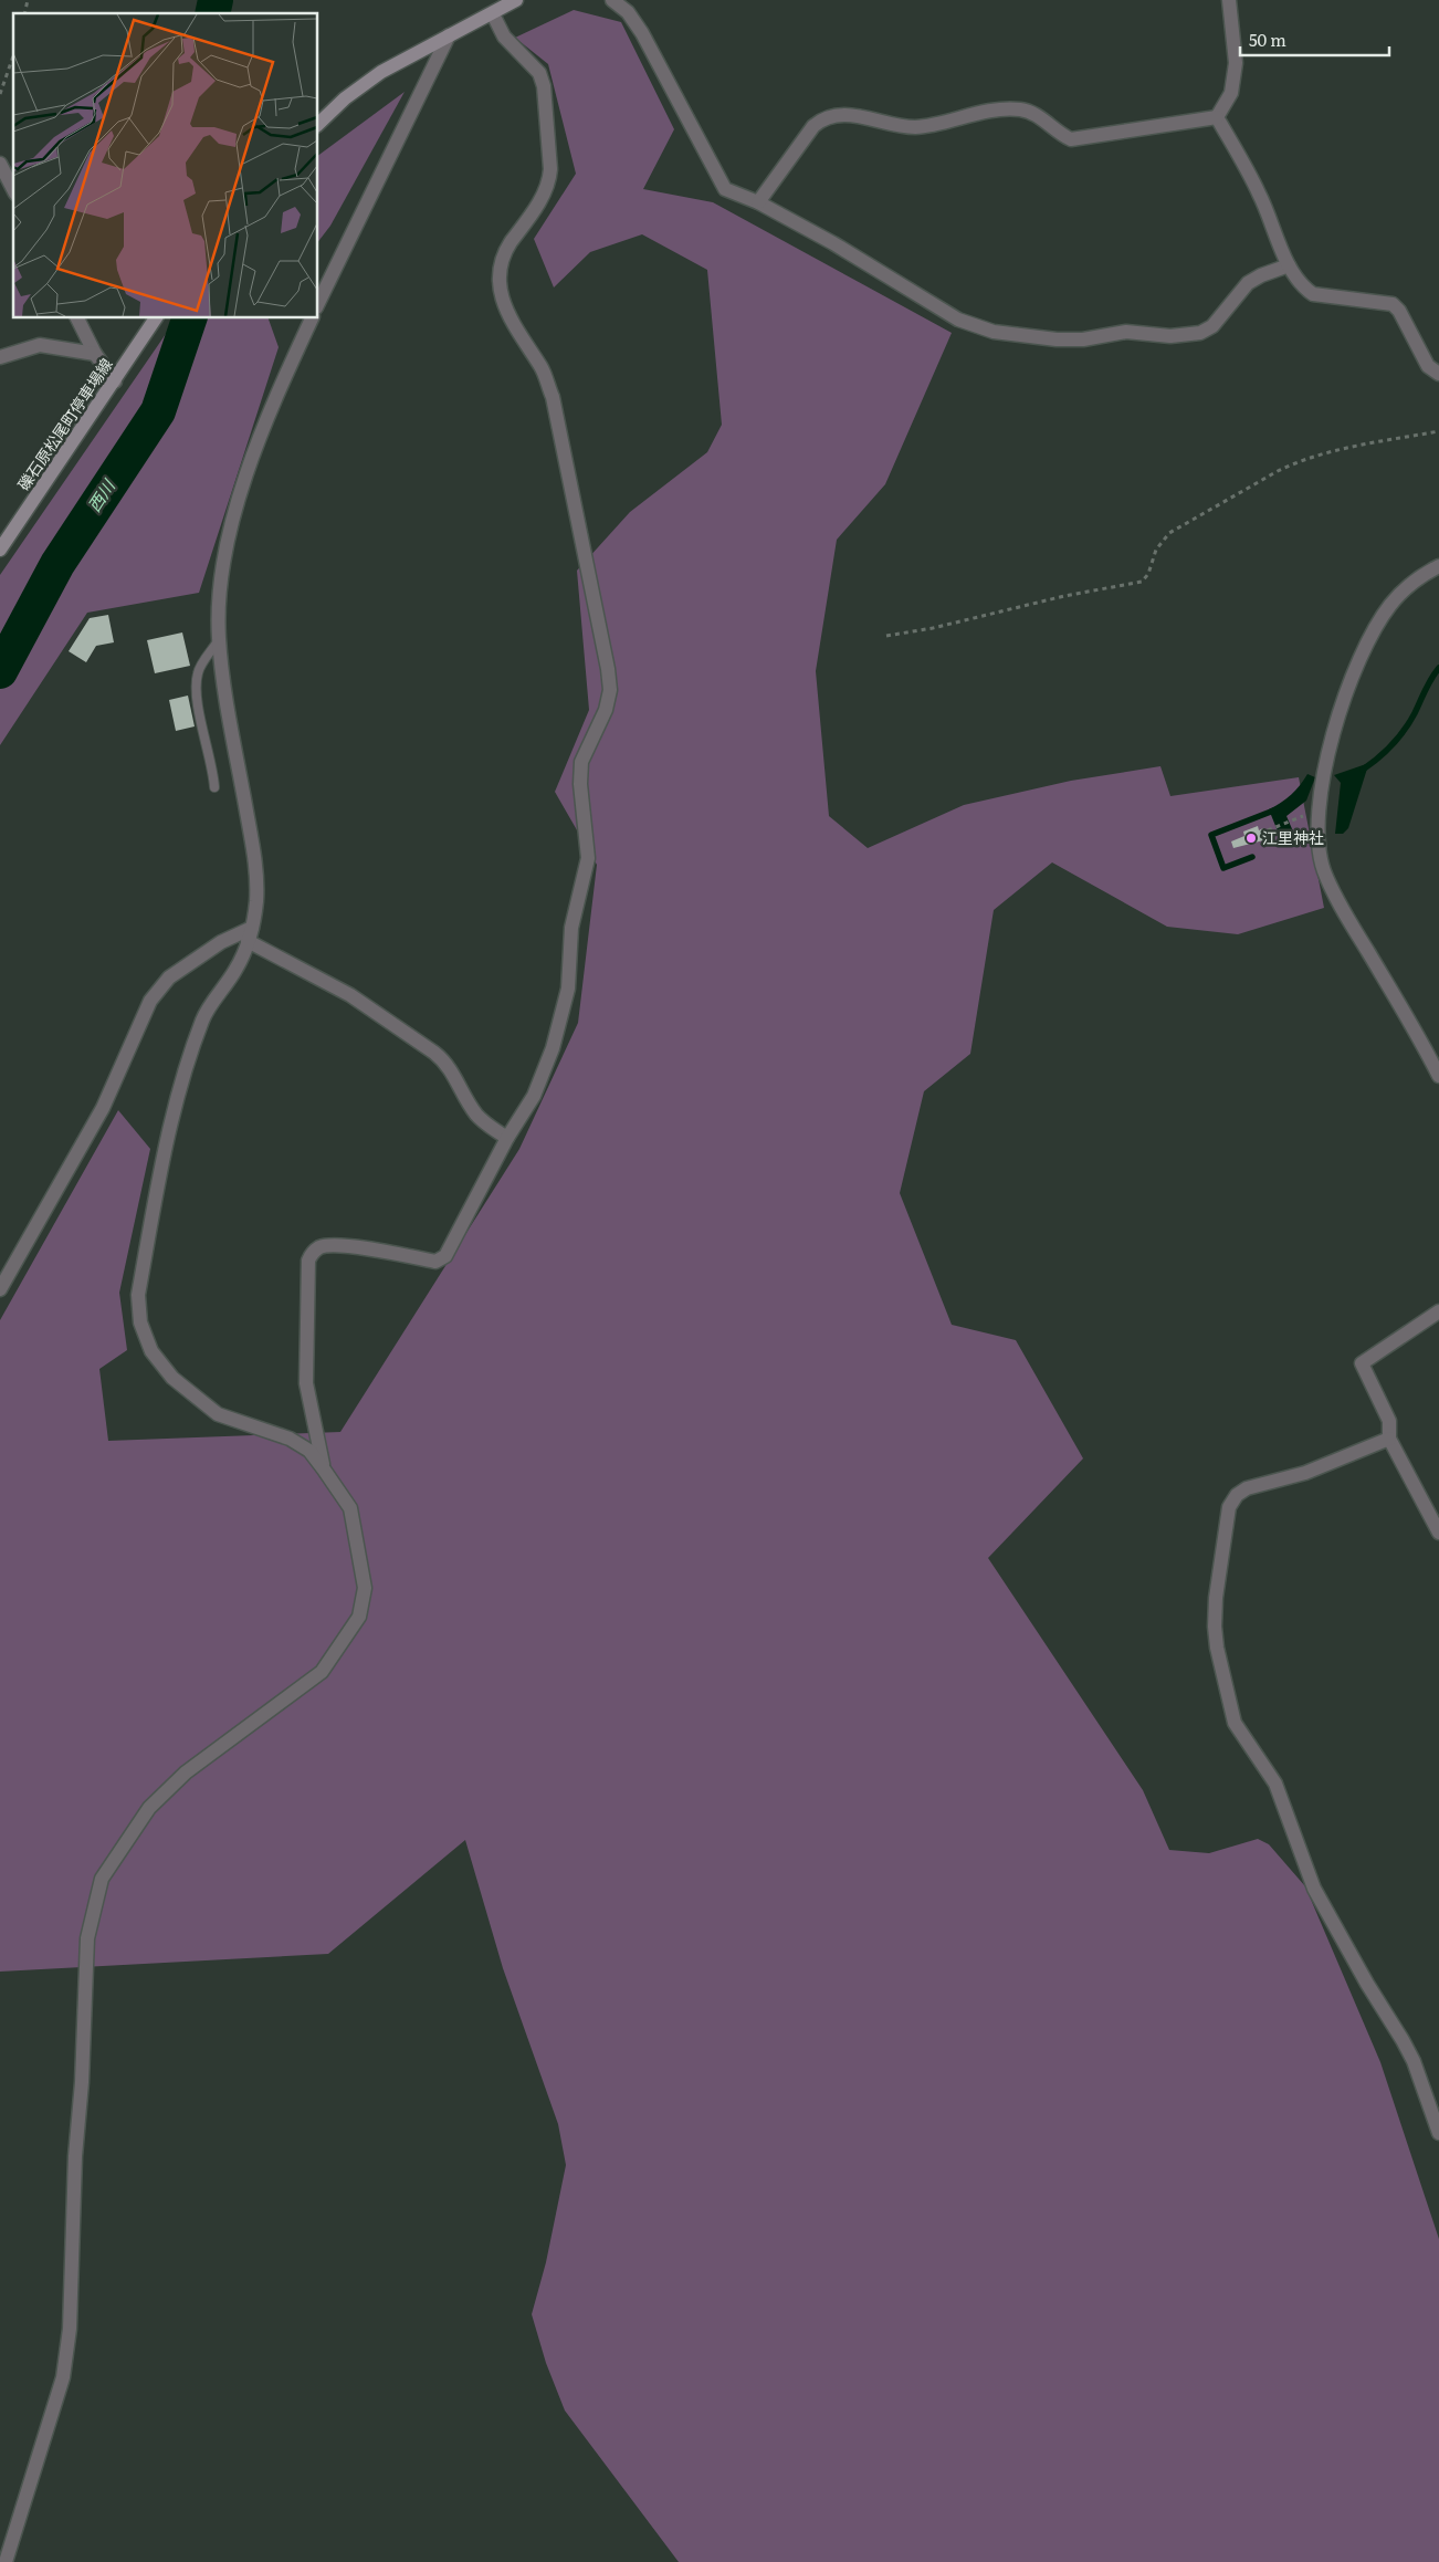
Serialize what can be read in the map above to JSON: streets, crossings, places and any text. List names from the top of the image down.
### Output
{
  "streets": {
    "main road": ["礫石原松尾町停車場線"]
  },
  "water": ["西川"],
  "places": ["江里神社"],
  "scale_bar": "50 m"
}
